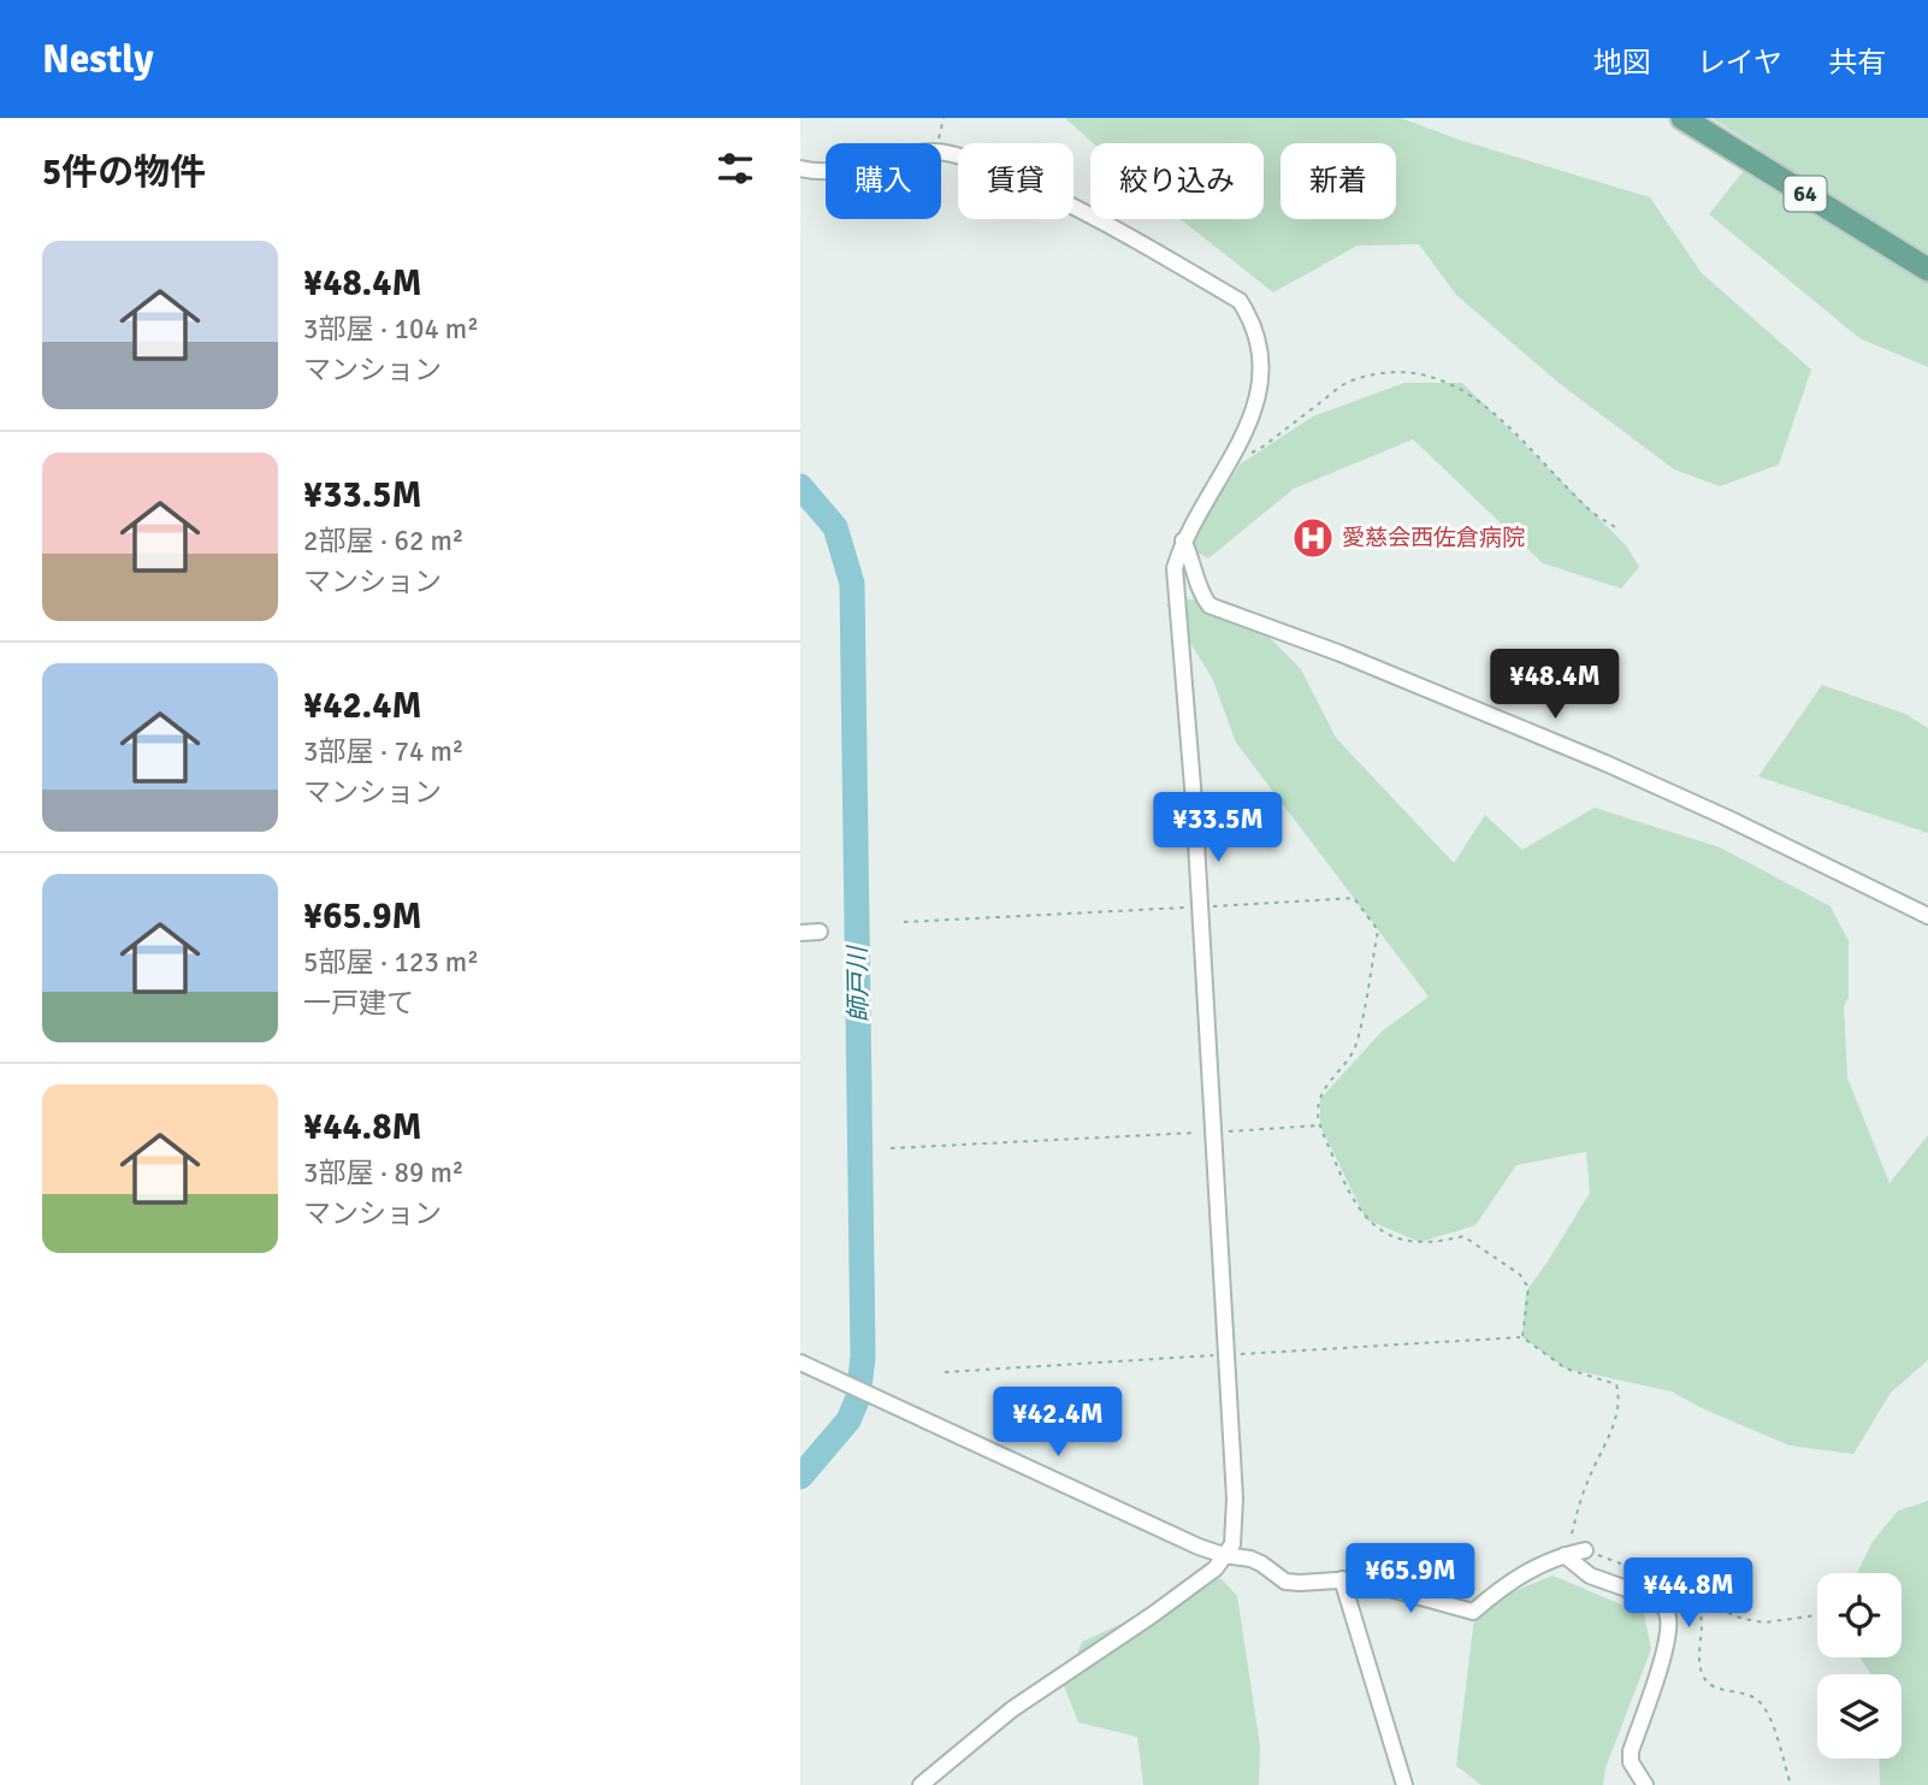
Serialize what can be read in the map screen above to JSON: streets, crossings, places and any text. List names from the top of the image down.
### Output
{
  "streets": {
    "main road": ["64"]
  },
  "water": ["師戸川"],
  "places": {
    "hospital": ["愛慈会西佐倉病院"]
  },
  "page": {
    "header": "Nestly",
    "nav": ["地図", "レイヤ", "共有"],
    "heading": "5件の物件",
    "chip": [
      "購入",
      "賃貸",
      "絞り込み",
      "新着"
    ],
    "list": [
      {
        "name": "¥48.4M",
        "note": "3部屋 · 104 m² · マンション"
      },
      {
        "name": "¥33.5M",
        "note": "2部屋 · 62 m² · マンション"
      },
      {
        "name": "¥42.4M",
        "note": "3部屋 · 74 m² · マンション"
      },
      {
        "name": "¥65.9M",
        "note": "5部屋 · 123 m² · 一戸建て"
      },
      {
        "name": "¥44.8M",
        "note": "3部屋 · 89 m² · マンション"
      }
    ],
    "price": [
      "¥48.4M",
      "¥33.5M",
      "¥42.4M",
      "¥65.9M",
      "¥44.8M"
    ]
  }
}
